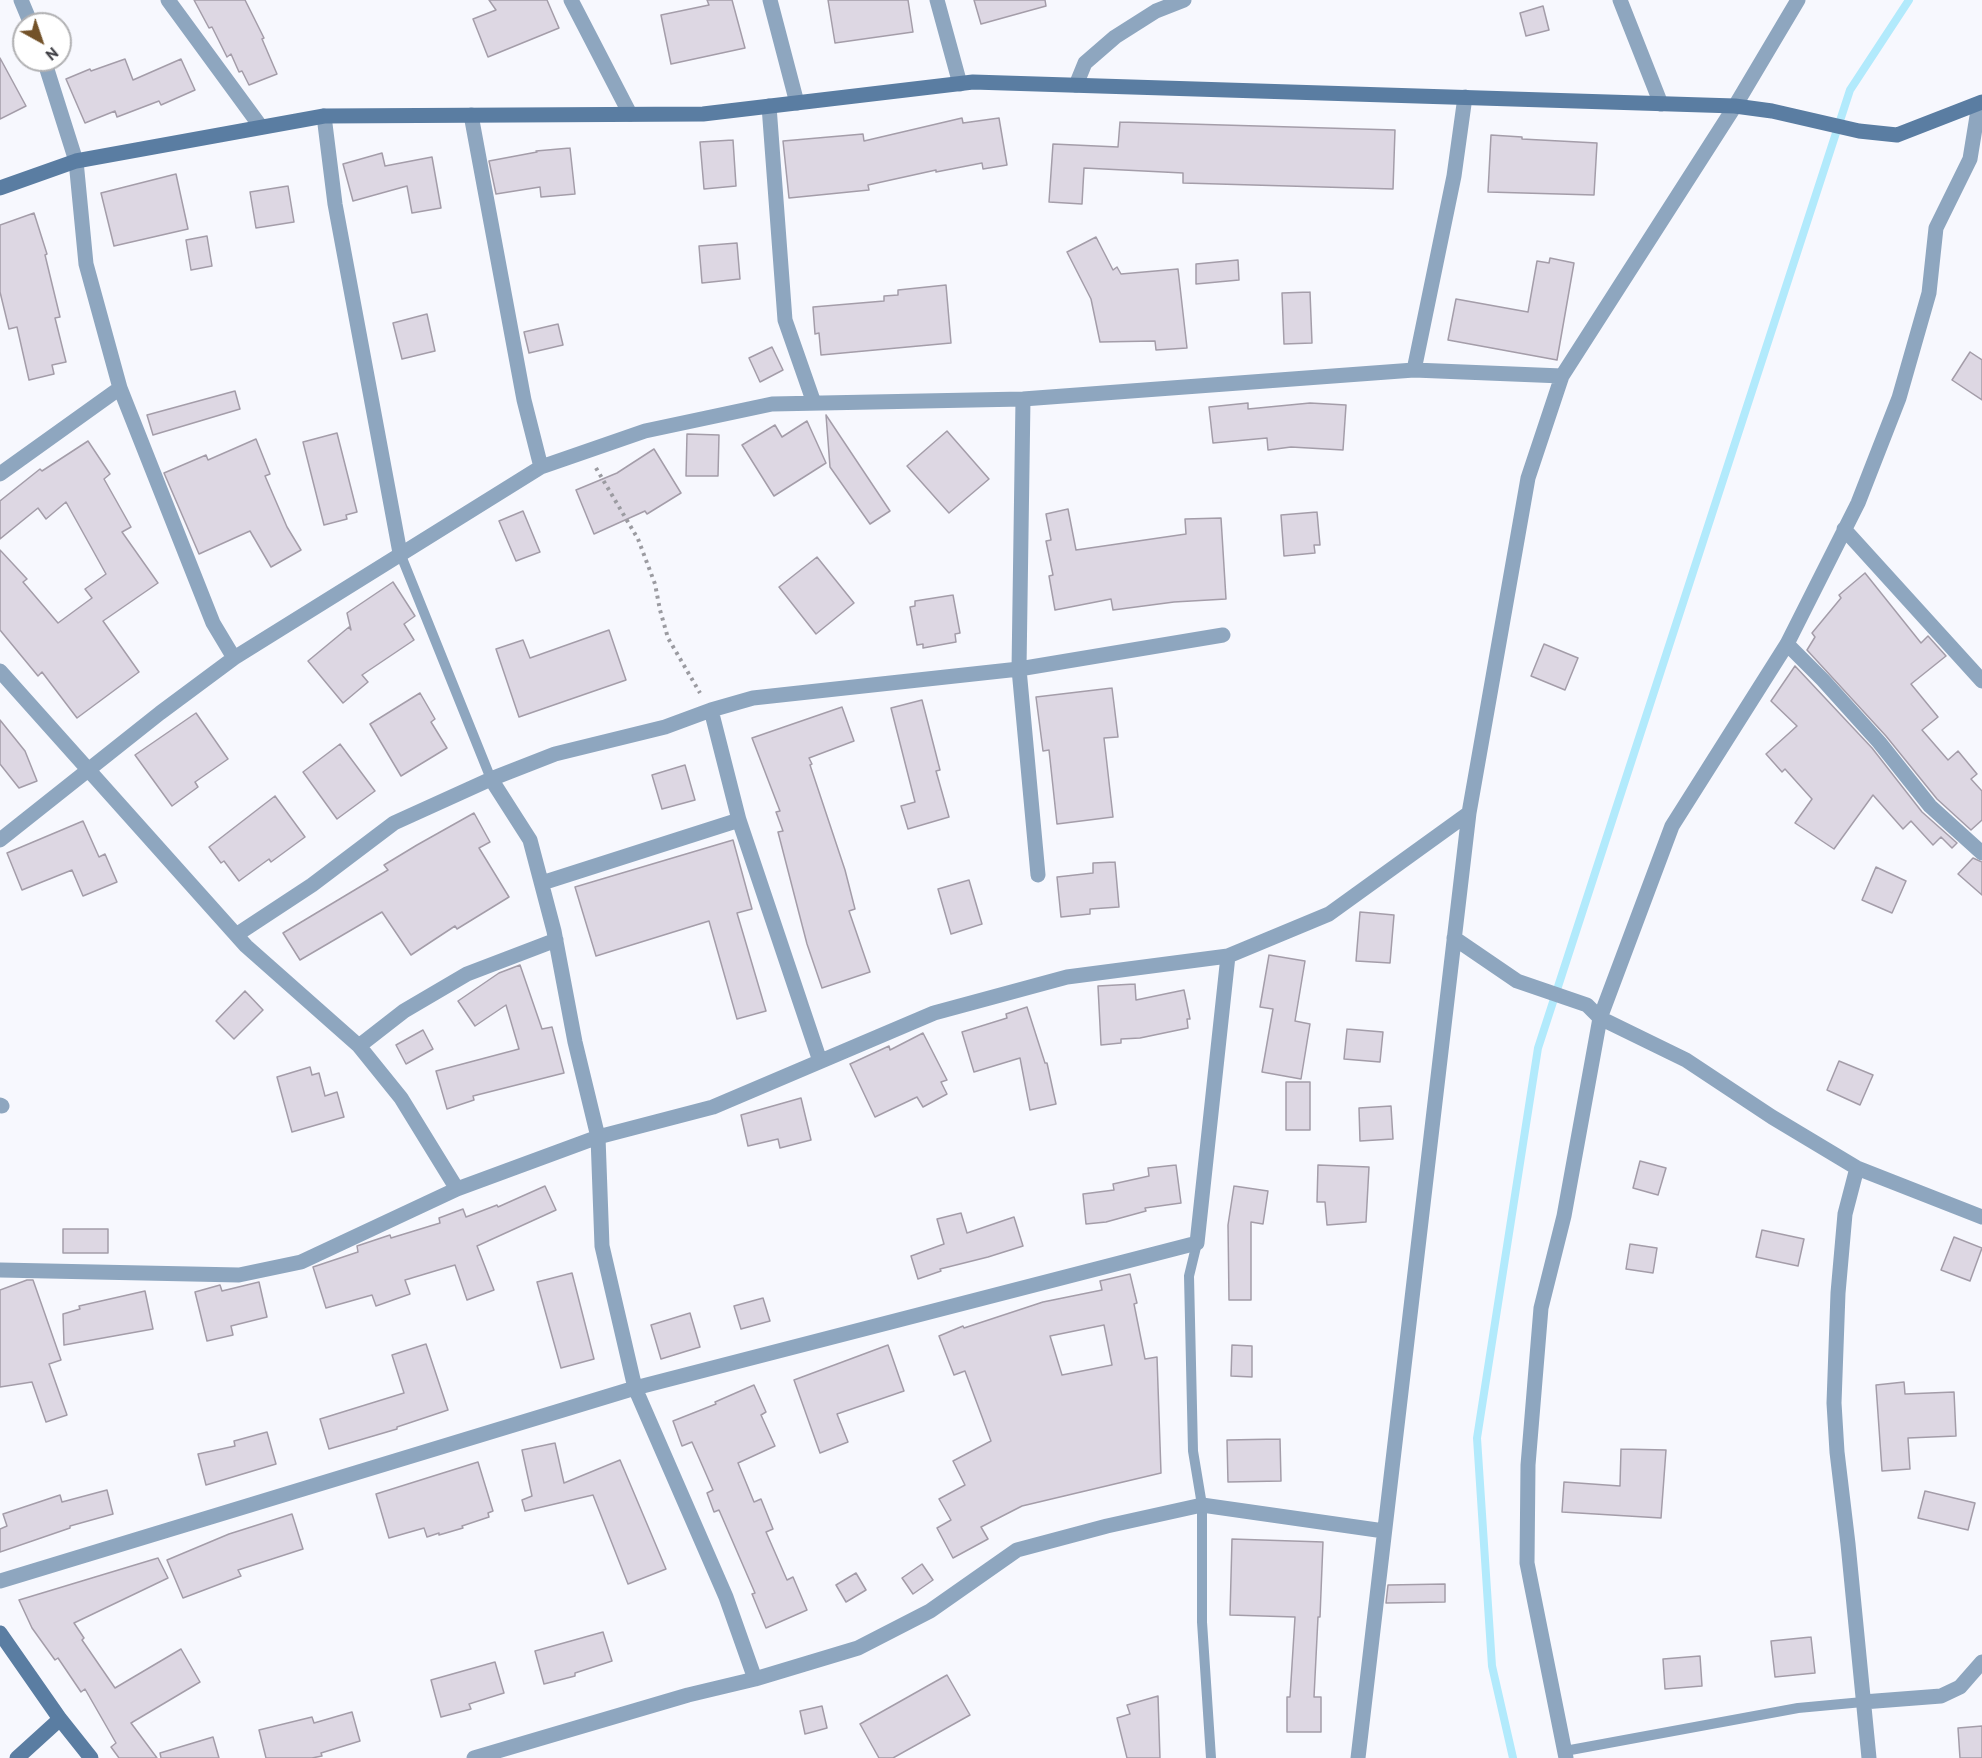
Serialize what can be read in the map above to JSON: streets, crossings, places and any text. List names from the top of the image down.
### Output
{
  "north": "bottom right"
}
